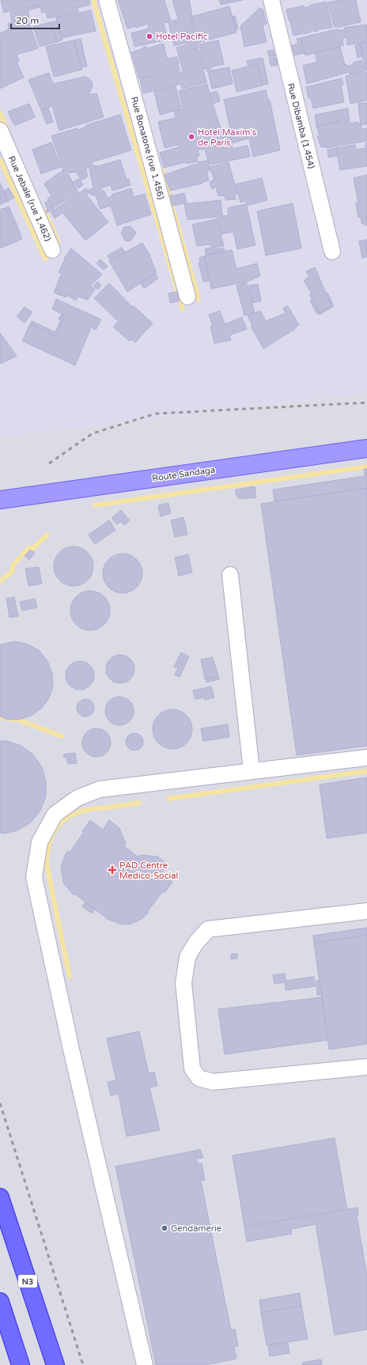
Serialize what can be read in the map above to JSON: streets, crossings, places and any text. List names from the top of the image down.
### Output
{
  "streets": {
    "highway": ["N3"],
    "main road": ["Route Sandaga"],
    "street": ["Rue Dibamba (1.454)", "Rue Bonatone (rue 1.456)", "Rue Jebale (rue 1.462)"]
  },
  "places": {
    "other": ["Hotel Pacific", "Hotel Maxim's de Paris", "Gendamerie"],
    "health": ["PAD Centre Medico-Social"]
  },
  "scale_bar": "20 m"
}
